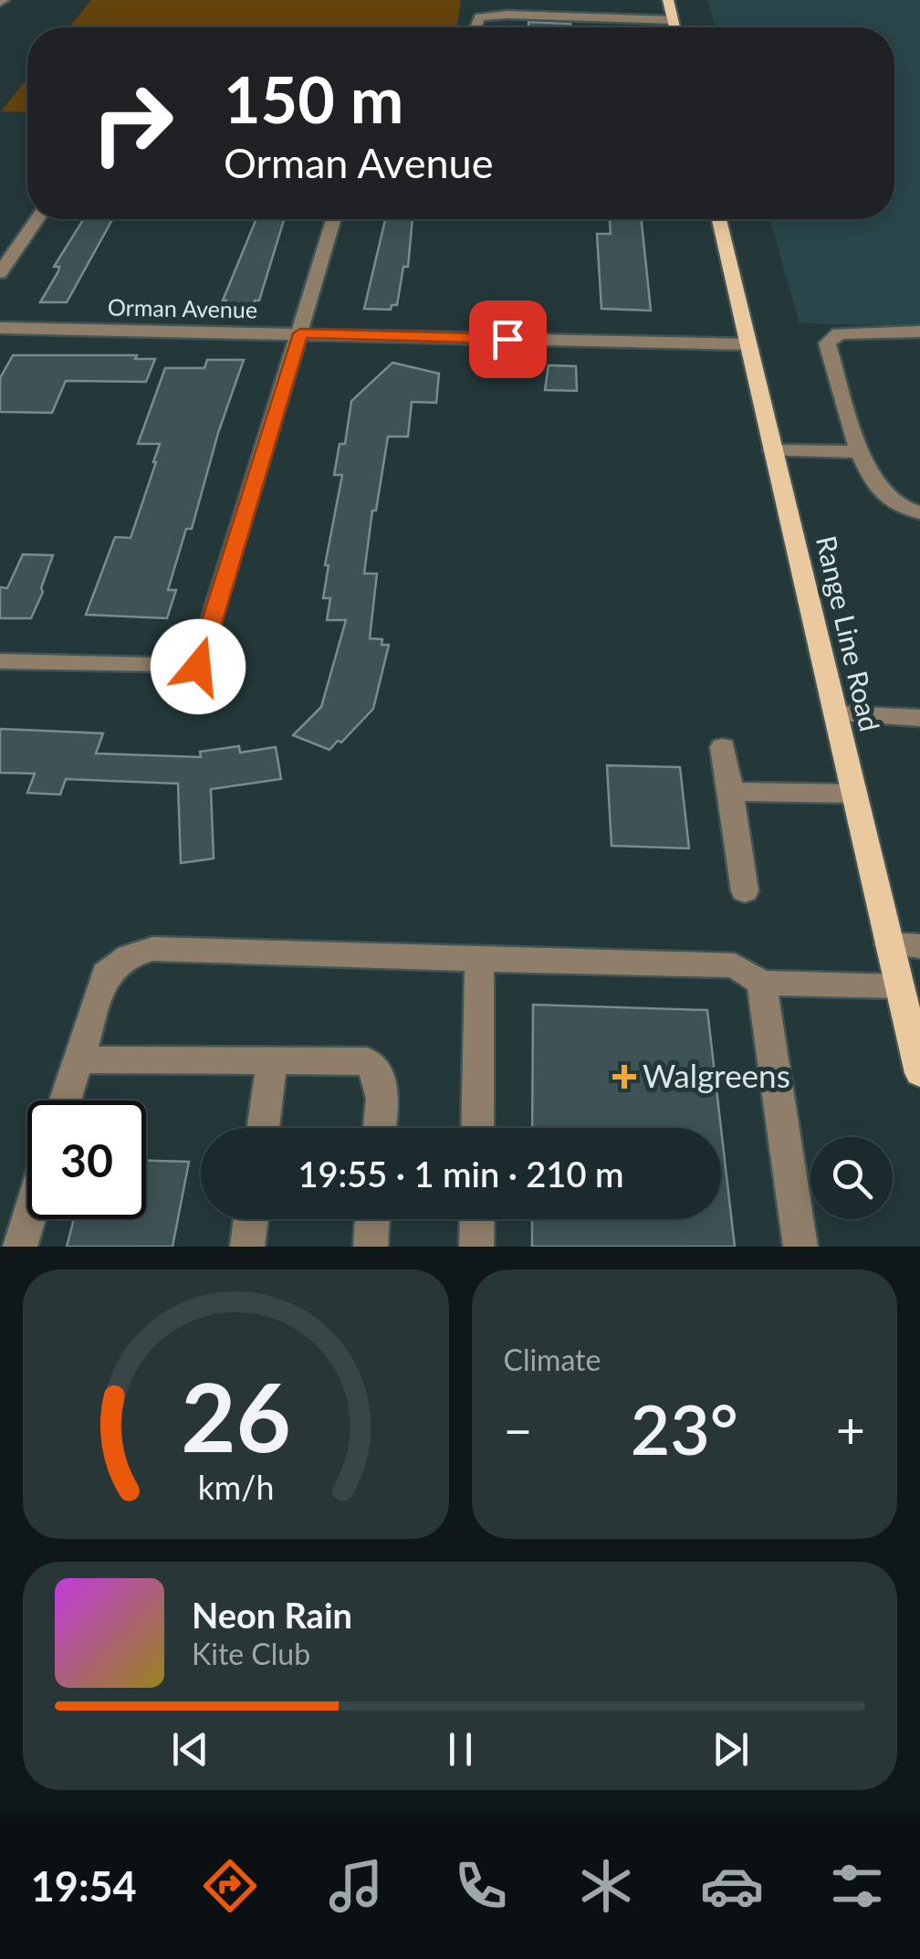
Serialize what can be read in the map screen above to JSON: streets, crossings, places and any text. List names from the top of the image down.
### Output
{
  "streets": {
    "main road": ["Range Line Road"],
    "street": ["Orman Avenue"]
  },
  "crossings": [
    ["Orman Avenue", "Range Line Road"]
  ],
  "places": {
    "health": ["Walgreens"]
  },
  "page": {
    "turn": ["150 m", "Orman Avenue"],
    "limit": "30",
    "trip": "19:55 · 1 min · 210 m",
    "tile": "Climate",
    "heat": ["−", "23°", "+"],
    "song": ["Neon Rain", "Kite Club"],
    "tabs": "19:54",
    "gauge": ["26", "km/h"]
  }
}
